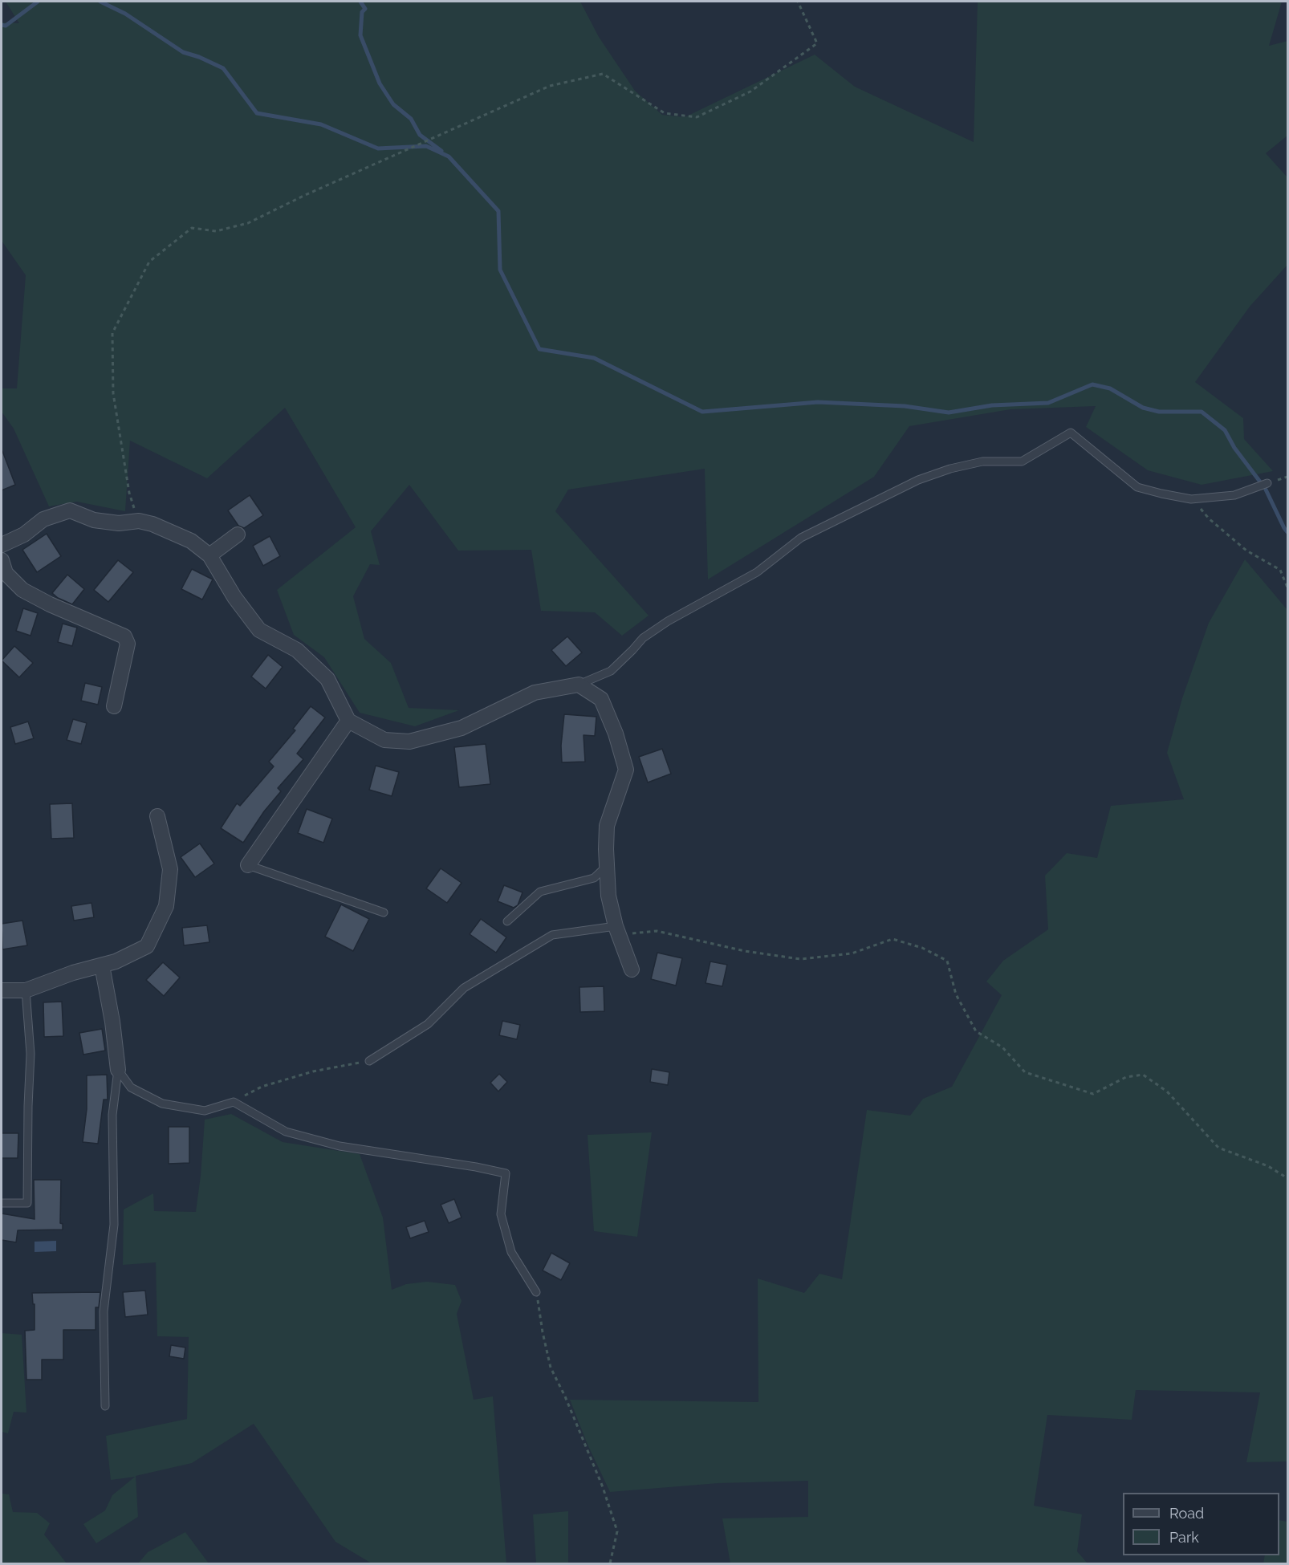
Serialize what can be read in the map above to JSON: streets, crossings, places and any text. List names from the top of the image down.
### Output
{
  "legend": ["Road", "Park"]
}
